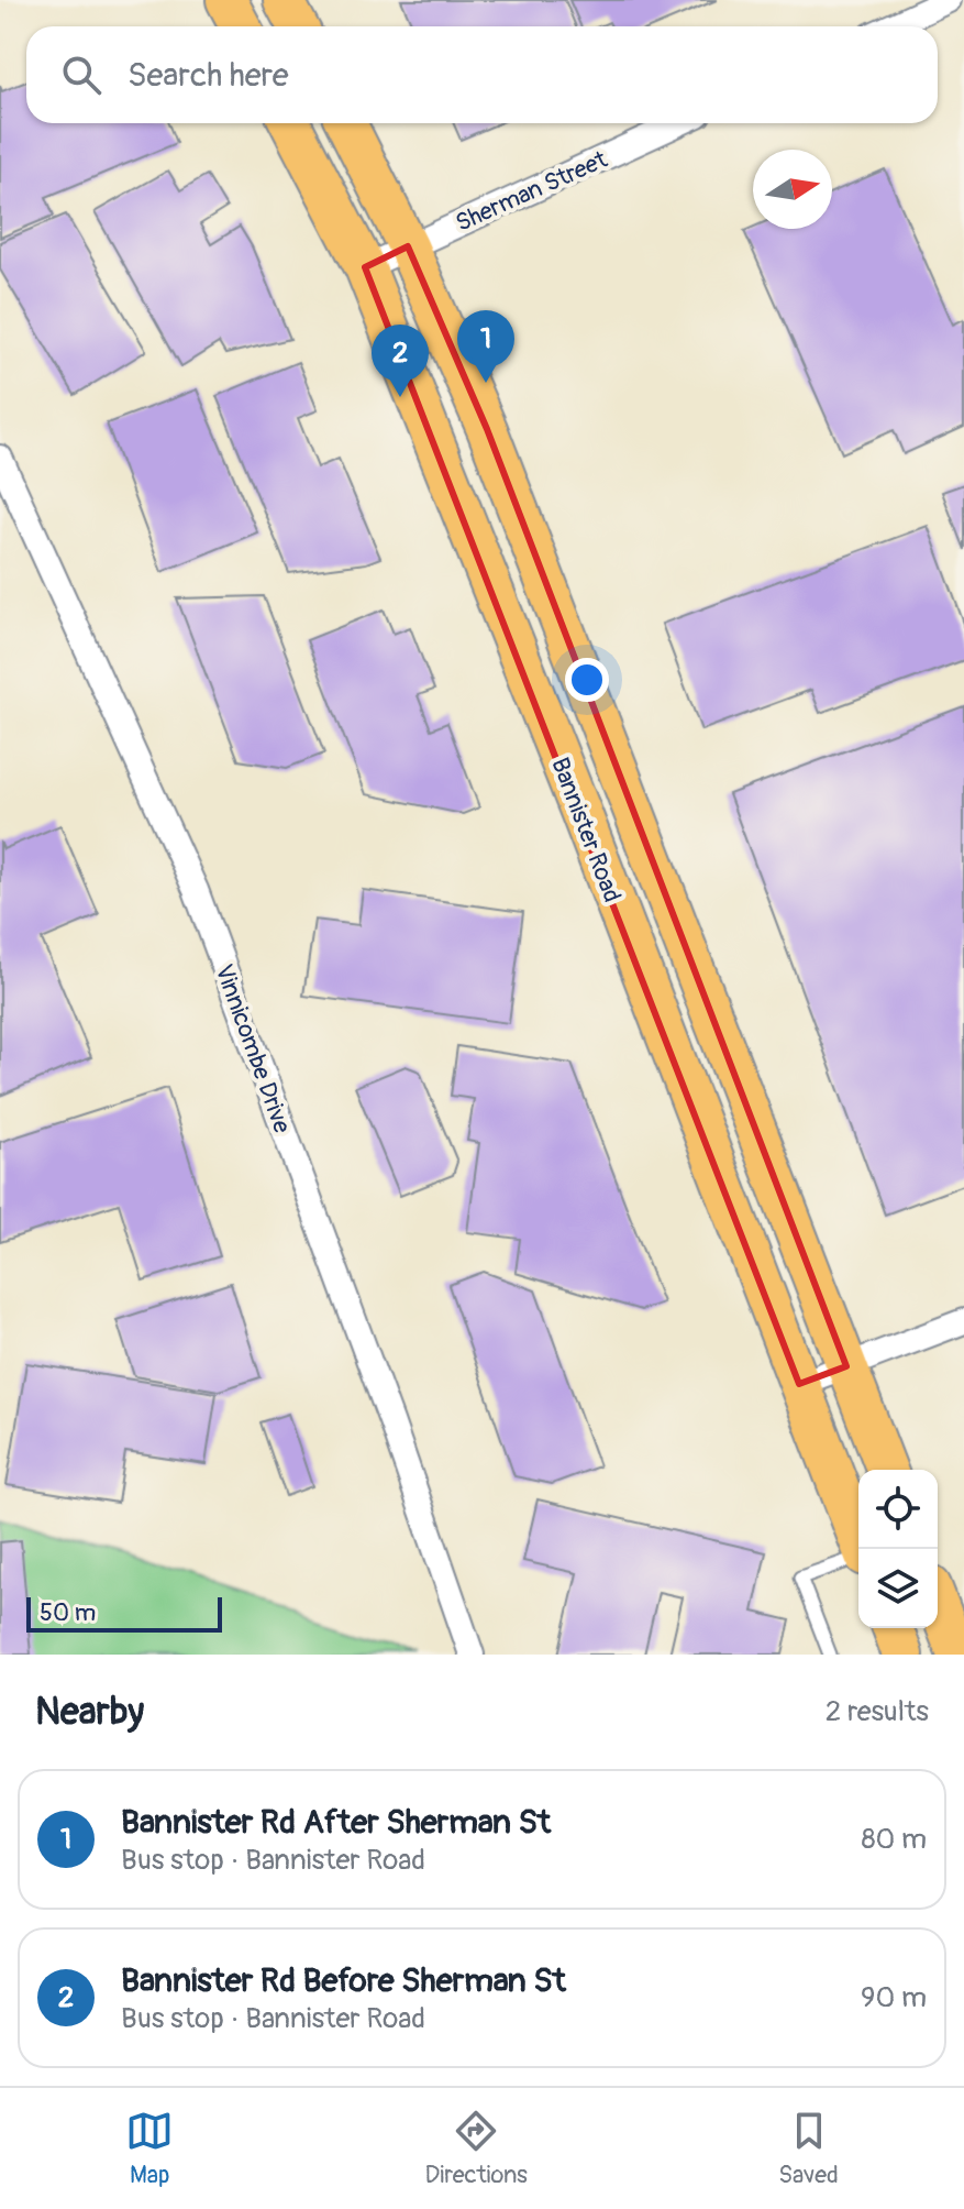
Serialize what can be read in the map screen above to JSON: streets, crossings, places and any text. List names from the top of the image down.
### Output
{
  "streets": {
    "main road": ["Bannister Road"],
    "street": ["Sherman Street", "Vinnicombe Drive"]
  },
  "crossings": [
    ["Sherman Street", "Bannister Road"]
  ],
  "scale_bar": "50 m",
  "north": "right",
  "page": {
    "search": "Search here",
    "pins": ["1", "2"],
    "scale": "50 m",
    "heading": ["Nearby", "2 results"],
    "list": [
      {
        "mark": "1",
        "name": "Bannister Rd After Sherman St",
        "note": "Bus stop · Bannister Road",
        "value": "80 m"
      },
      {
        "mark": "2",
        "name": "Bannister Rd Before Sherman St",
        "note": "Bus stop · Bannister Road",
        "value": "90 m"
      }
    ],
    "nav": ["Map", "Directions", "Saved"]
  }
}
